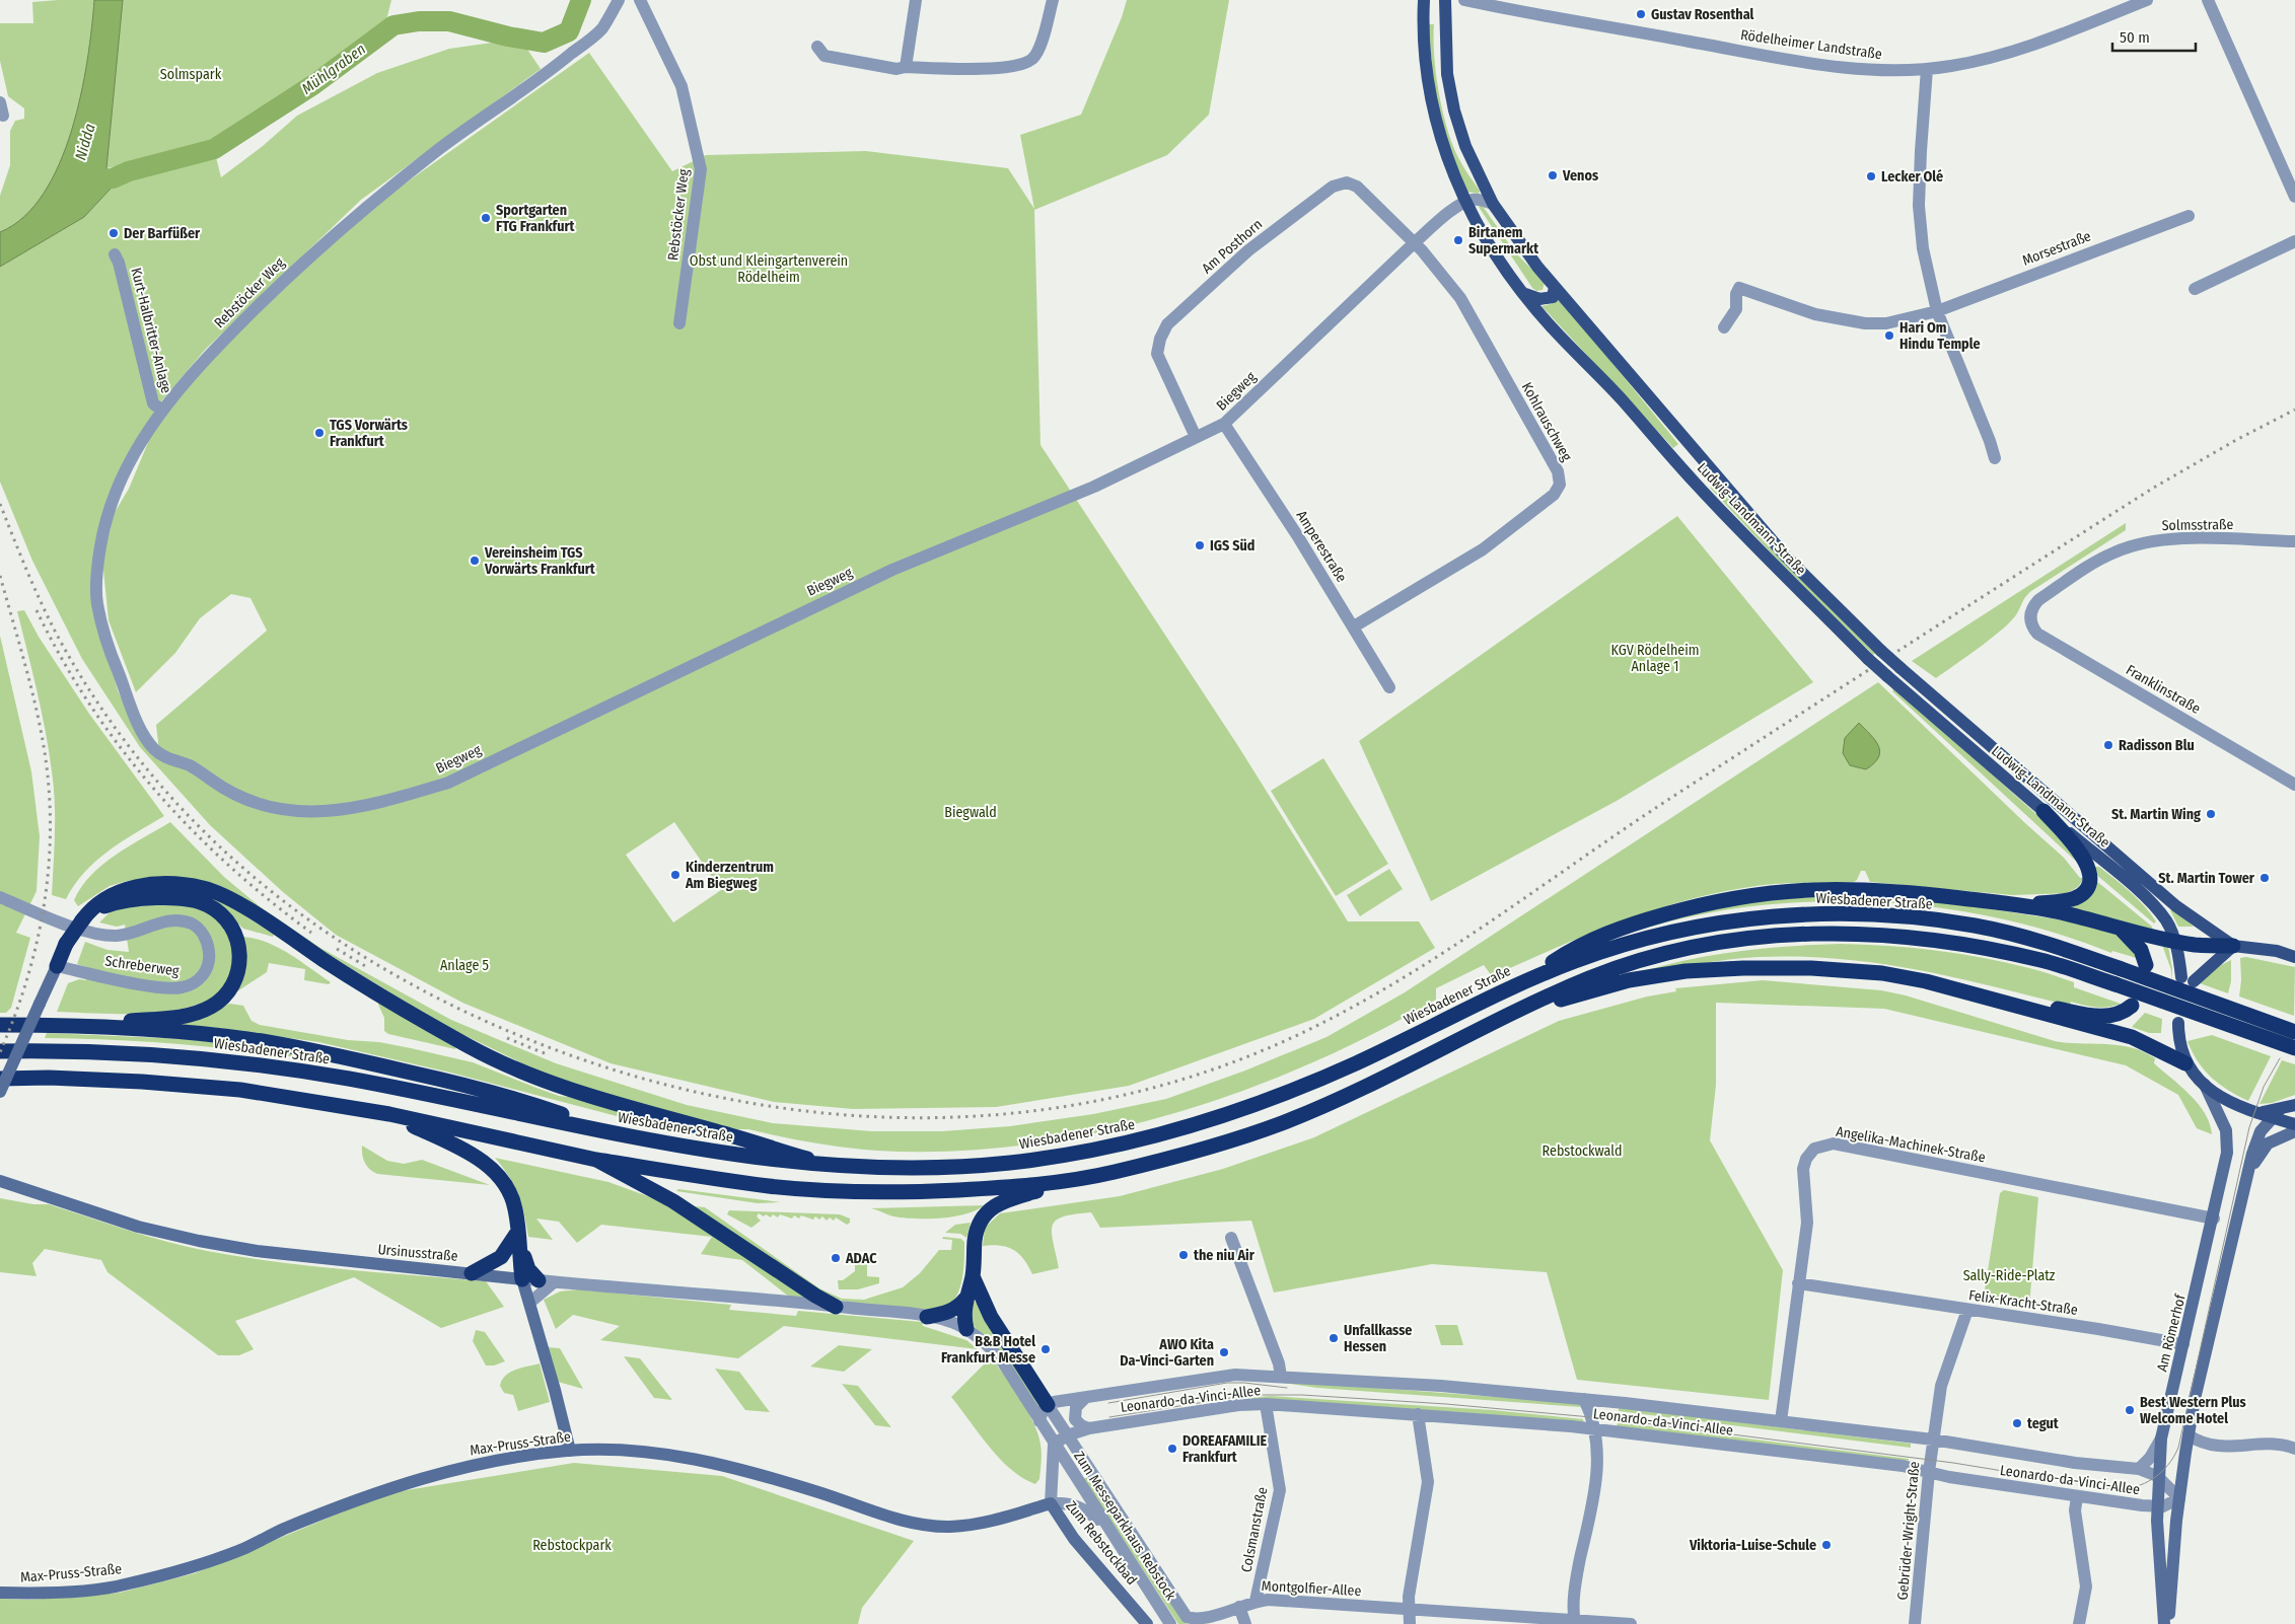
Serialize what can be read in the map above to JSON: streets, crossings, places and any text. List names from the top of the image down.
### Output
{
  "streets": {
    "highway": ["Wiesbadener Straße"],
    "main road": [
      "Ludwig-Landmann-Straße",
      "Ursinusstraße",
      "Am Römerhof",
      "Max-Pruss-Straße",
      "Zum Rebstockbad"
    ],
    "street": [
      "Rödelheimer Landstraße",
      "Rebstöcker Weg",
      "Am Posthorn",
      "Morsestraße",
      "Kurt-Halbritter-Anlage",
      "Biegweg",
      "Kohlrauschweg",
      "Solmsstraße",
      "Amperestraße",
      "Franklinstraße",
      "Schreberweg",
      "Angelika-Machinek-Straße",
      "Felix-Kracht-Straße",
      "Leonardo-da-Vinci-Allee",
      "Zum Messeparkhaus Rebstock",
      "Colsmanstraße",
      "Gebrüder-Wright-Straße",
      "Montgolfier-Allee"
    ]
  },
  "crossings": [
    ["Rebstöcker Weg", "Kurt-Halbritter-Anlage"],
    ["Rebstöcker Weg", "Biegweg"],
    ["Am Posthorn", "Biegweg"],
    ["Am Posthorn", "Kohlrauschweg"],
    ["Biegweg", "Kohlrauschweg"],
    ["Biegweg", "Ludwig-Landmann-Straße"],
    ["Biegweg", "Amperestraße"],
    ["Kohlrauschweg", "Amperestraße"],
    ["Solmsstraße", "Franklinstraße"],
    ["Angelika-Machinek-Straße", "Felix-Kracht-Straße"],
    ["Angelika-Machinek-Straße", "Am Römerhof"],
    ["Angelika-Machinek-Straße", "Leonardo-da-Vinci-Allee"],
    ["Felix-Kracht-Straße", "Am Römerhof"],
    ["Felix-Kracht-Straße", "Gebrüder-Wright-Straße"],
    ["Am Römerhof", "Leonardo-da-Vinci-Allee"],
    ["Leonardo-da-Vinci-Allee", "Zum Messeparkhaus Rebstock"],
    ["Leonardo-da-Vinci-Allee", "Colsmanstraße"],
    ["Leonardo-da-Vinci-Allee", "Gebrüder-Wright-Straße"],
    ["Leonardo-da-Vinci-Allee", "Zum Rebstockbad"],
    ["Leonardo-da-Vinci-Allee", "Montgolfier-Allee"],
    ["Max-Pruss-Straße", "Zum Messeparkhaus Rebstock"],
    ["Max-Pruss-Straße", "Zum Rebstockbad"],
    ["Zum Messeparkhaus Rebstock", "Zum Rebstockbad"],
    ["Colsmanstraße", "Montgolfier-Allee"]
  ],
  "water": ["Mühlgraben", "Nidda"],
  "parks": [
    "Solmspark",
    "Obst und Kleingartenverein Rödelheim",
    "KGV Rödelheim Anlage 1",
    "Biegwald",
    "Anlage 5",
    "Rebstockwald",
    "Sally-Ride-Platz",
    "Rebstockpark"
  ],
  "places": [
    "Gustav Rosenthal",
    "Venos",
    "Lecker Olé",
    "Sportgarten FTG Frankfurt",
    "Der Barfüßer",
    "Birtanem Supermarkt",
    "Hari Om Hindu Temple",
    "TGS Vorwärts Frankfurt",
    "IGS Süd",
    "Vereinsheim TGS Vorwärts Frankfurt",
    "Radisson Blu",
    "St. Martin Wing",
    "Kinderzentrum Am Biegweg",
    "St. Martin Tower",
    "the niu Air",
    "ADAC",
    "Unfallkasse Hessen",
    "B&B Hotel Frankfurt Messe",
    "AWO Kita Da-Vinci-Garten",
    "Best Western Plus Welcome Hotel",
    "tegut",
    "DOREAFAMILIE Frankfurt",
    "Viktoria-Luise-Schule"
  ],
  "scale_bar": "50 m"
}
